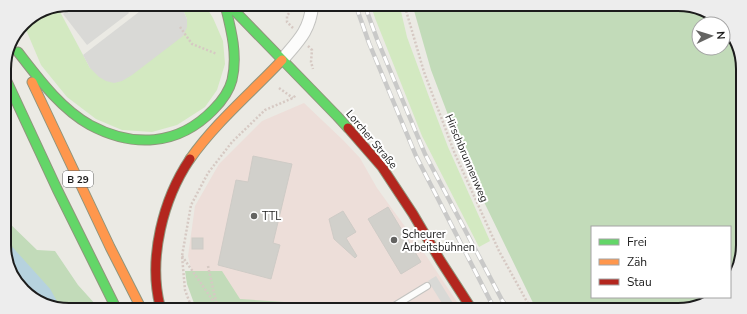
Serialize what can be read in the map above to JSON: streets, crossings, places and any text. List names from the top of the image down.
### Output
{
  "streets": {
    "main road": ["Lorcher Straße", "B 29"],
    "path": ["Hirschbrunnenweg"]
  },
  "places": ["TTL", "Scheurer Arbeitsbühnen"],
  "legend": ["Frei", "Zäh", "Stau"],
  "north": "right"
}
